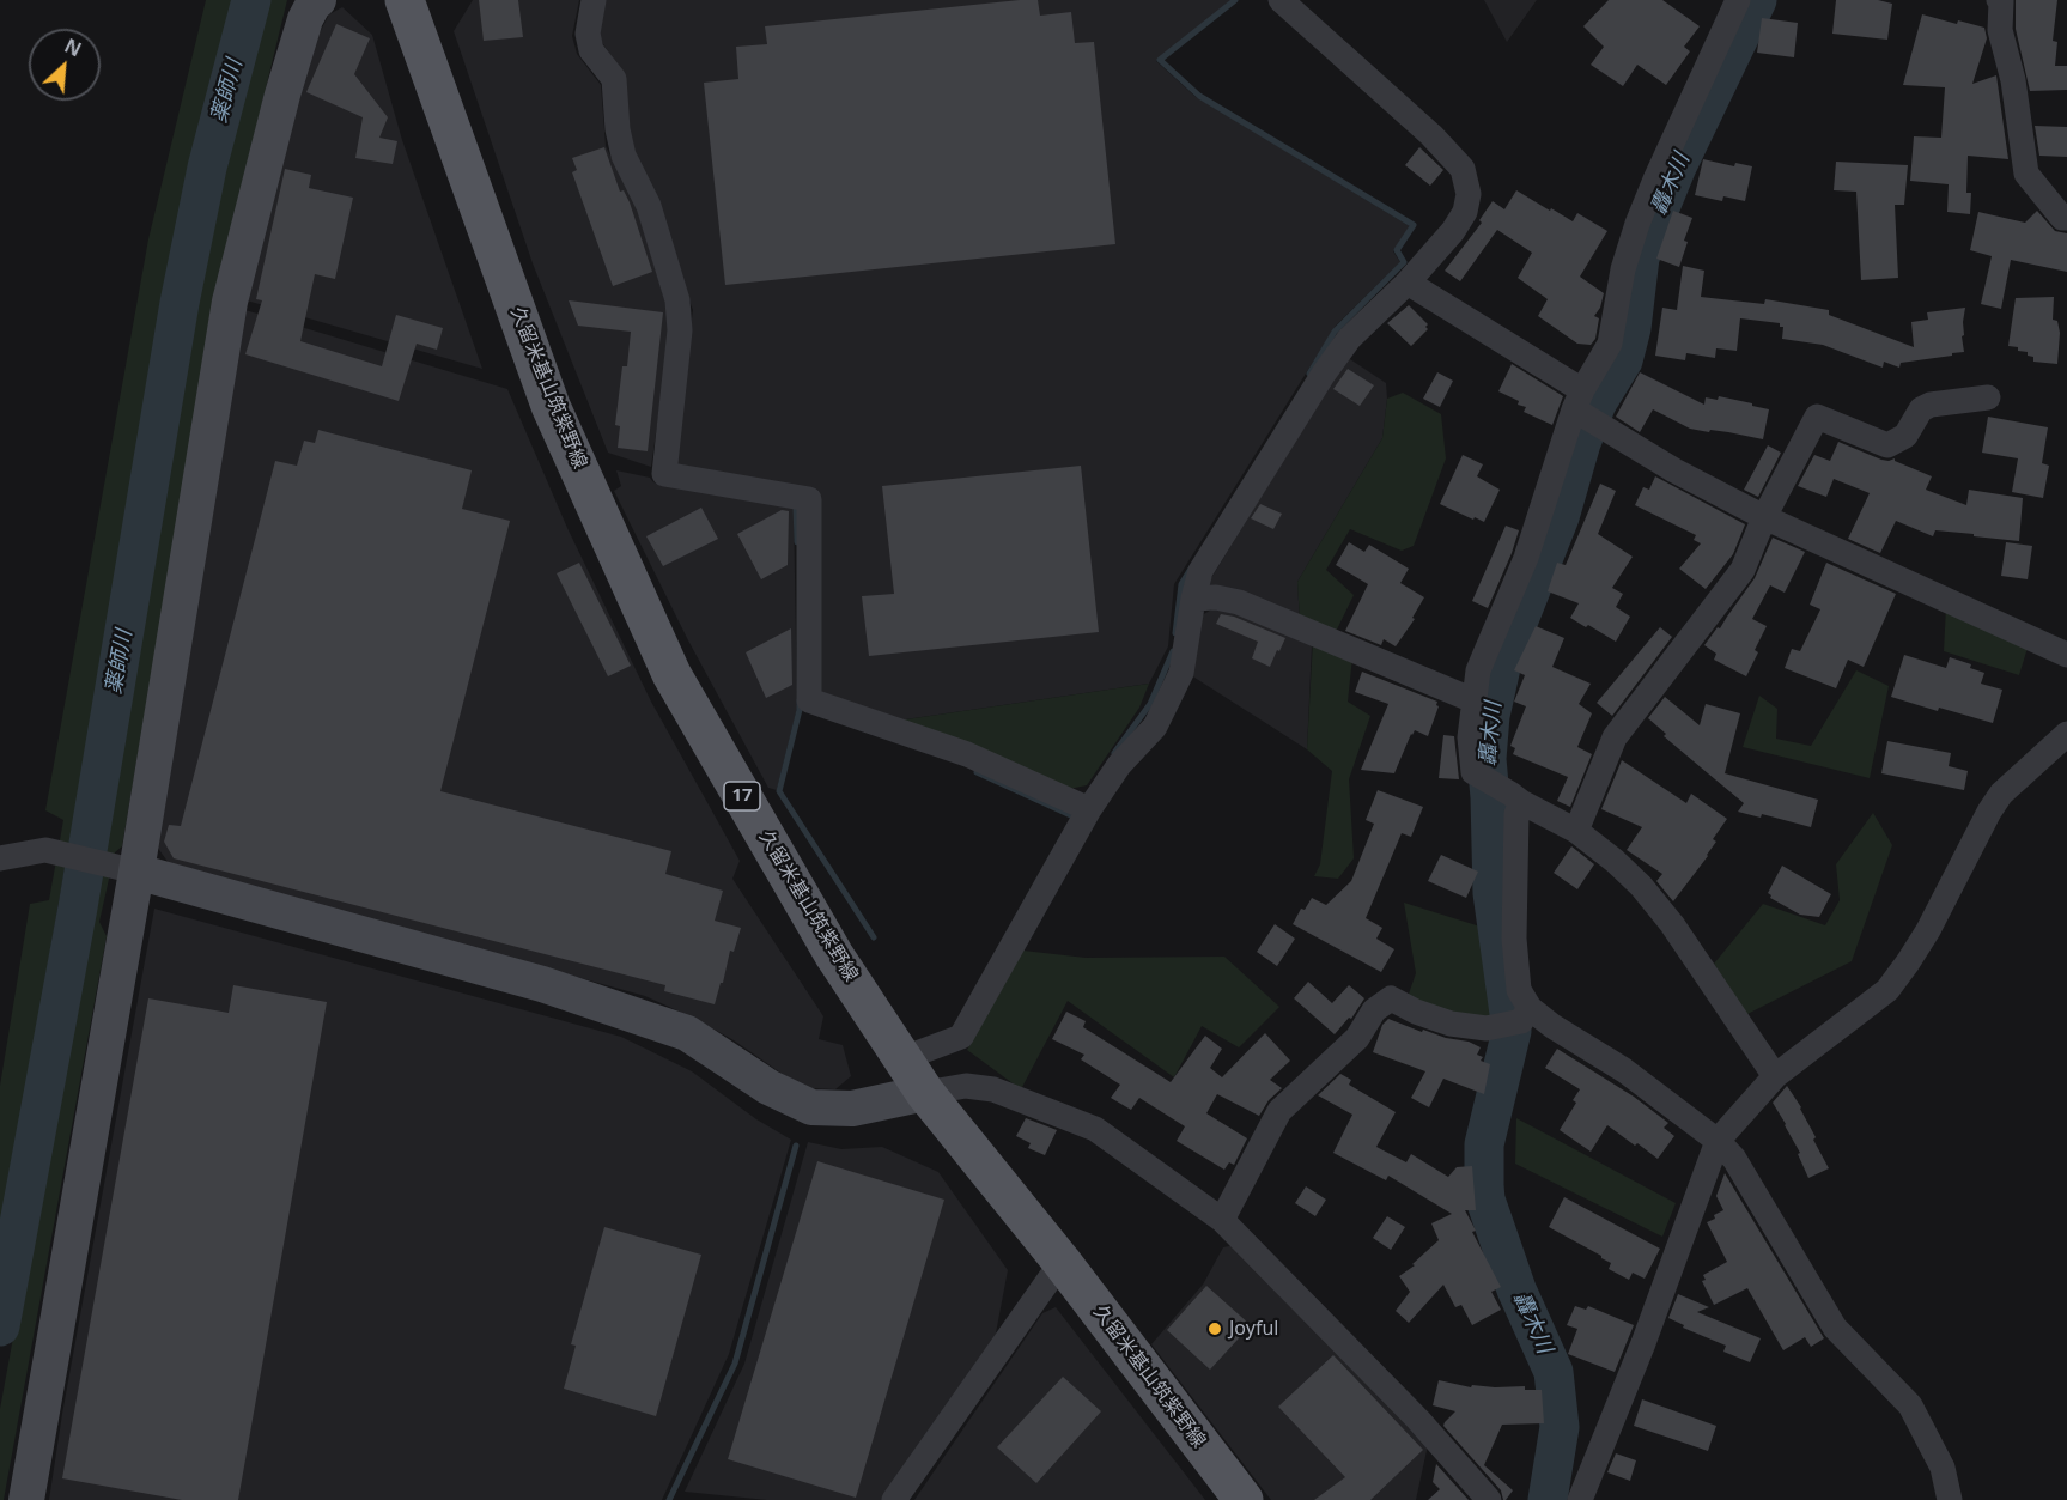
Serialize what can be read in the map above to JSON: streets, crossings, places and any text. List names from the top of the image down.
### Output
{
  "streets": {
    "main road": ["久留米基山筑紫野線", "17"]
  },
  "water": ["薬師川", "轟木川"],
  "places": ["Joyful"],
  "north": "top right"
}
